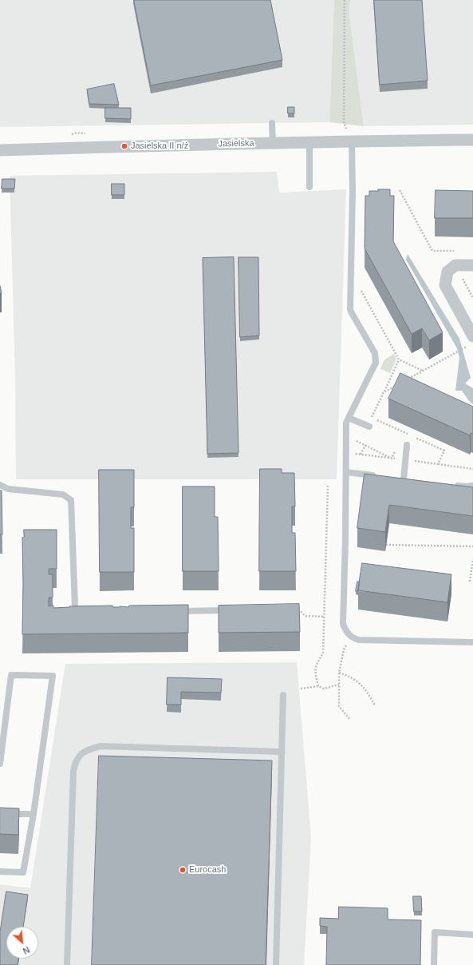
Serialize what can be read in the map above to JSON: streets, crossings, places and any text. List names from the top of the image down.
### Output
{
  "streets": {
    "street": ["Jasielska"]
  },
  "places": ["Jasielska II n/ż", "Eurocash"],
  "north": "bottom right"
}
